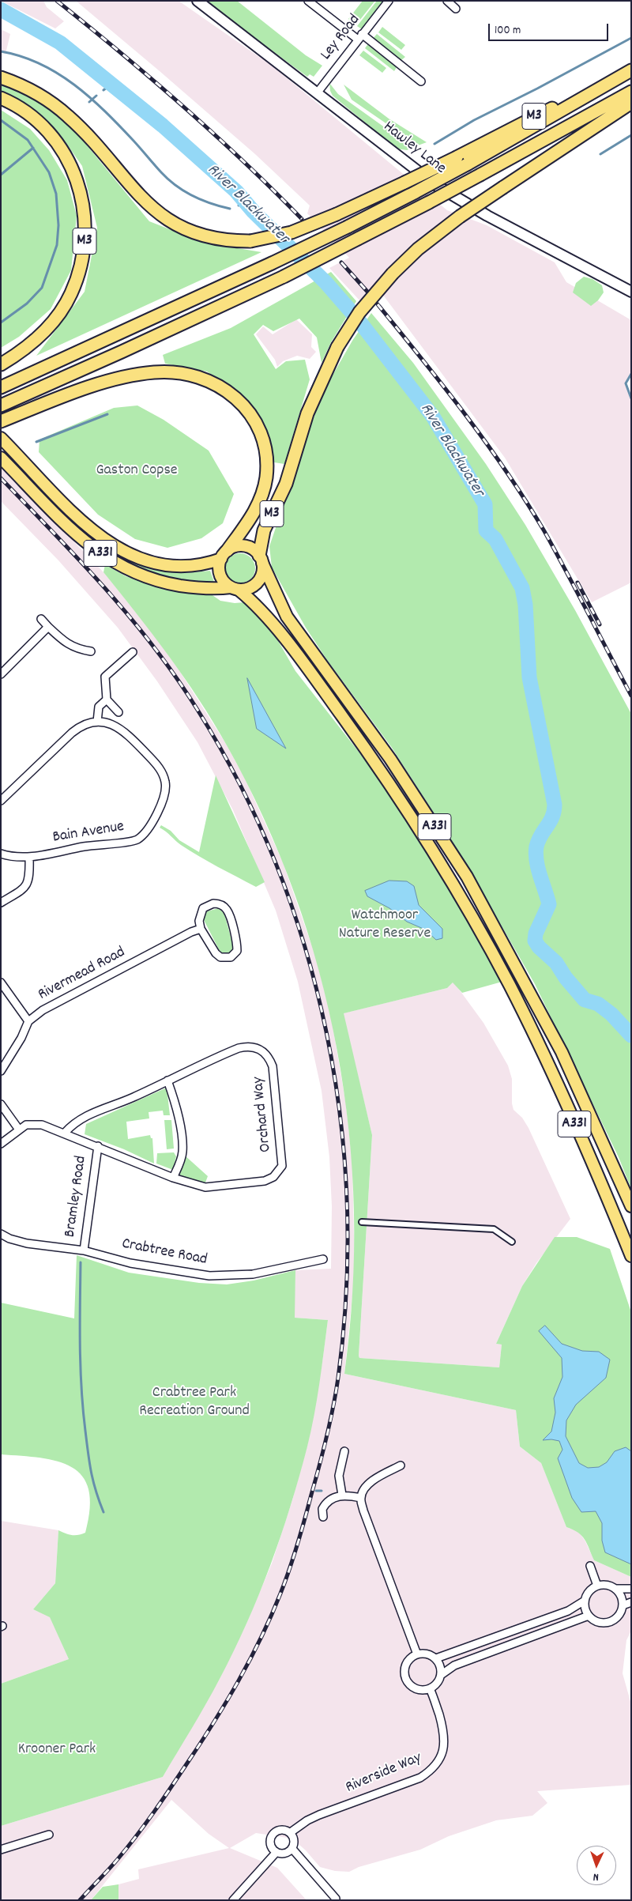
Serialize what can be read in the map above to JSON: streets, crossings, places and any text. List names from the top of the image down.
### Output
{
  "streets": {
    "highway": ["M3"],
    "main road": ["Hawley Lane", "A331"],
    "street": [
      "Ley Road",
      "Bain Avenue",
      "Rivermead Road",
      "Orchard Way",
      "Bramley Road",
      "Crabtree Road",
      "Riverside Way"
    ]
  },
  "crossings": [
    ["Ley Road", "Hawley Lane"],
    ["M3", "A331"],
    ["Orchard Way", "Bramley Road"],
    ["Bramley Road", "Crabtree Road"]
  ],
  "water": ["River Blackwater"],
  "parks": [
    "Gaston Copse",
    "Watchmoor Nature Reserve",
    "Crabtree Park Recreation Ground",
    "Krooner Park"
  ],
  "scale_bar": "100 m",
  "north": "bottom"
}
